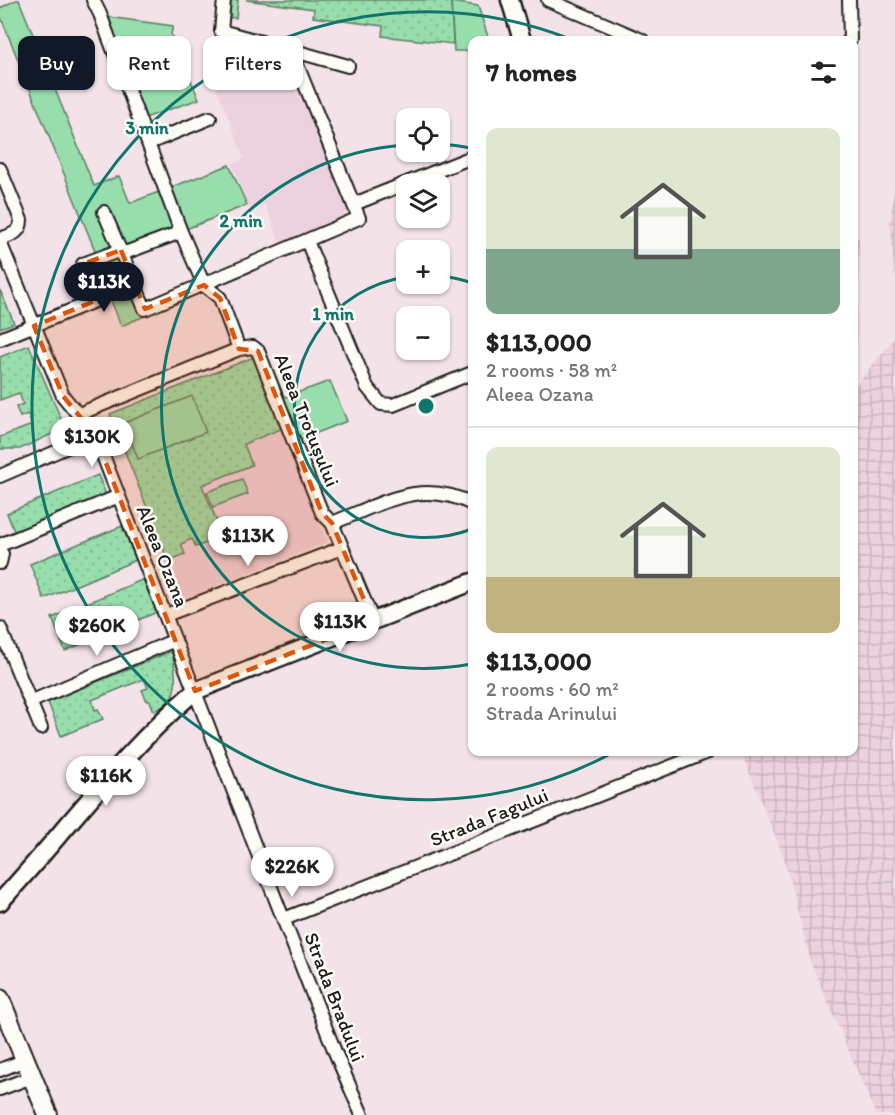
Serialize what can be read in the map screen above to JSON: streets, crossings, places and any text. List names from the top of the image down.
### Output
{
  "streets": {
    "street": [
      "Aleea Trotușului",
      "Aleea Ozana",
      "Strada Fagului",
      "Strada Bradului"
    ]
  },
  "crossings": [
    ["Aleea Ozana", "Strada Bradului"],
    ["Strada Fagului", "Strada Bradului"]
  ],
  "page": {
    "chip": ["Buy", "Rent", "Filters"],
    "heading": "7 homes",
    "map_buttons": ["+", "−"],
    "list": [
      {
        "name": "$113,000",
        "note": "2 rooms · 58 m² · Aleea Ozana"
      },
      {
        "name": "$113,000",
        "note": "2 rooms · 60 m² · Strada Arinului"
      }
    ],
    "price": [
      "$113K",
      "$130K",
      "$113K",
      "$113K",
      "$260K",
      "$116K",
      "$226K"
    ]
  },
  "rings": ["3 min", "2 min", "1 min"]
}
